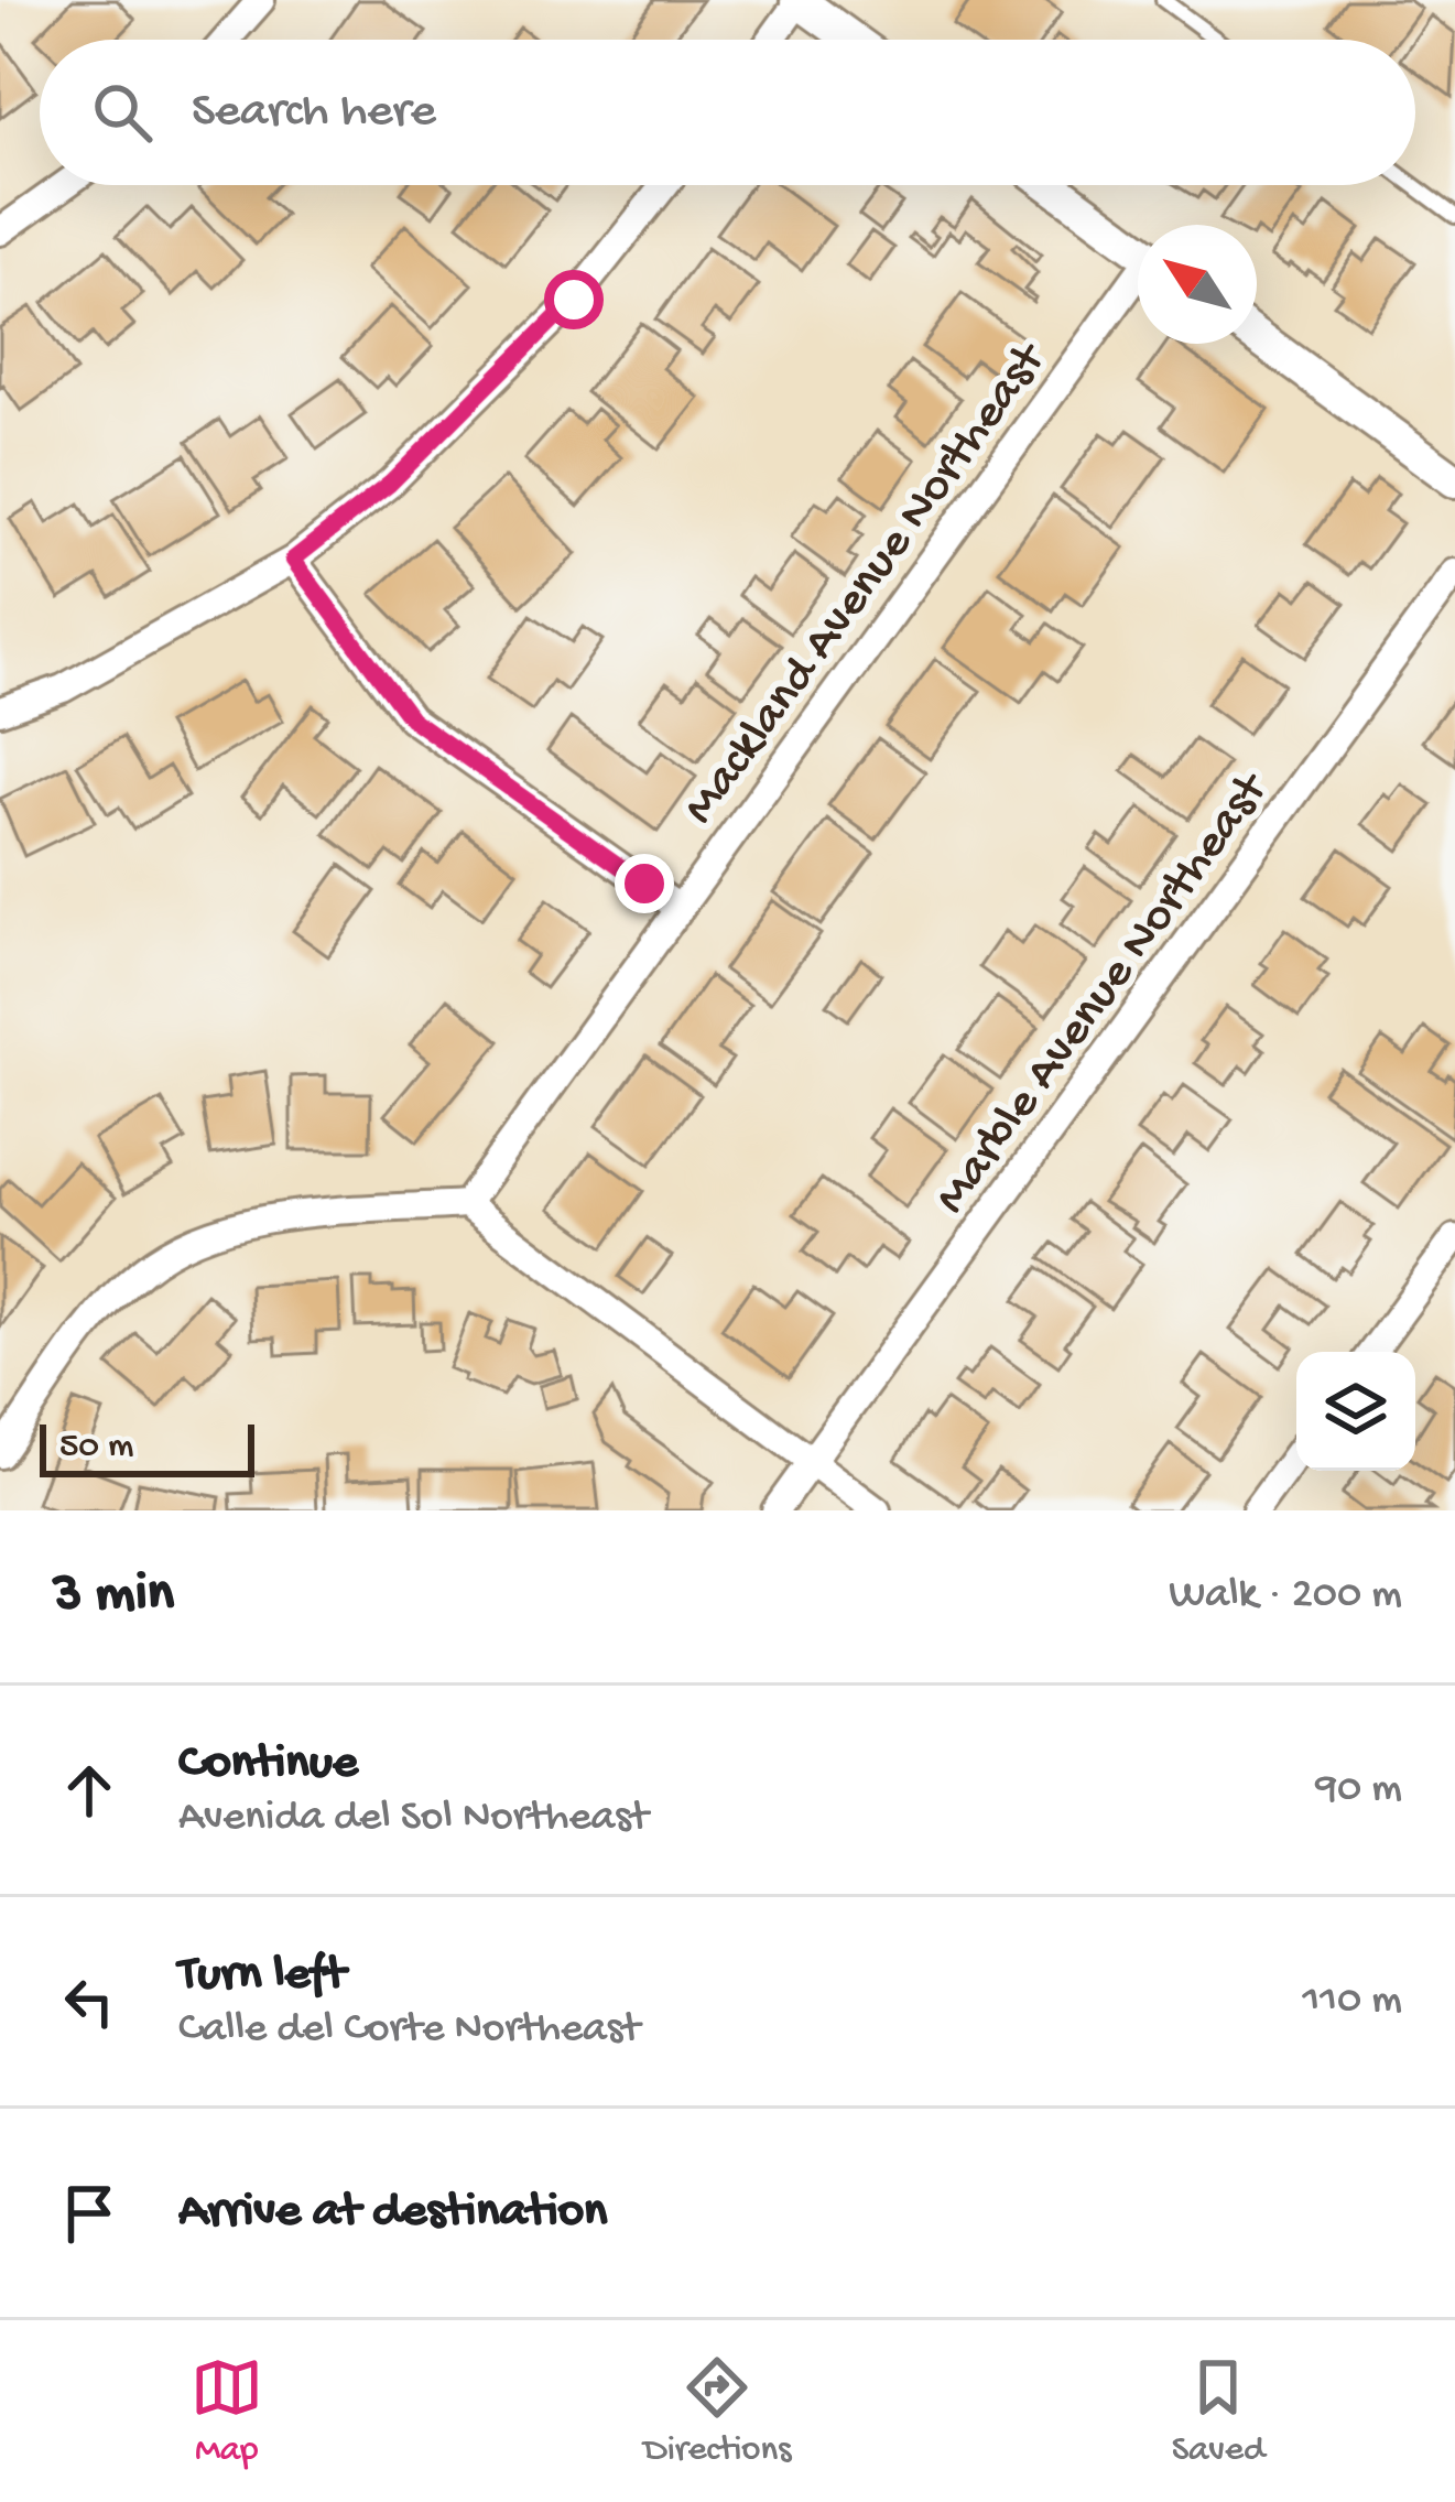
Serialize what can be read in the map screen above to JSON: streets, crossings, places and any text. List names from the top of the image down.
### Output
{
  "streets": {
    "street": ["Mackland Avenue Northeast", "Marble Avenue Northeast"]
  },
  "scale_bar": "50 m",
  "north": "top left",
  "page": {
    "search": "Search here",
    "scale": "50 m",
    "heading": ["3 min", "Walk · 200 m"],
    "list": [
      ["Continue", "Avenida del Sol Northeast", "90 m"],
      ["Turn left", "Calle del Corte Northeast", "110 m"],
      "Arrive at destination"
    ],
    "nav": ["Map", "Directions", "Saved"]
  }
}
